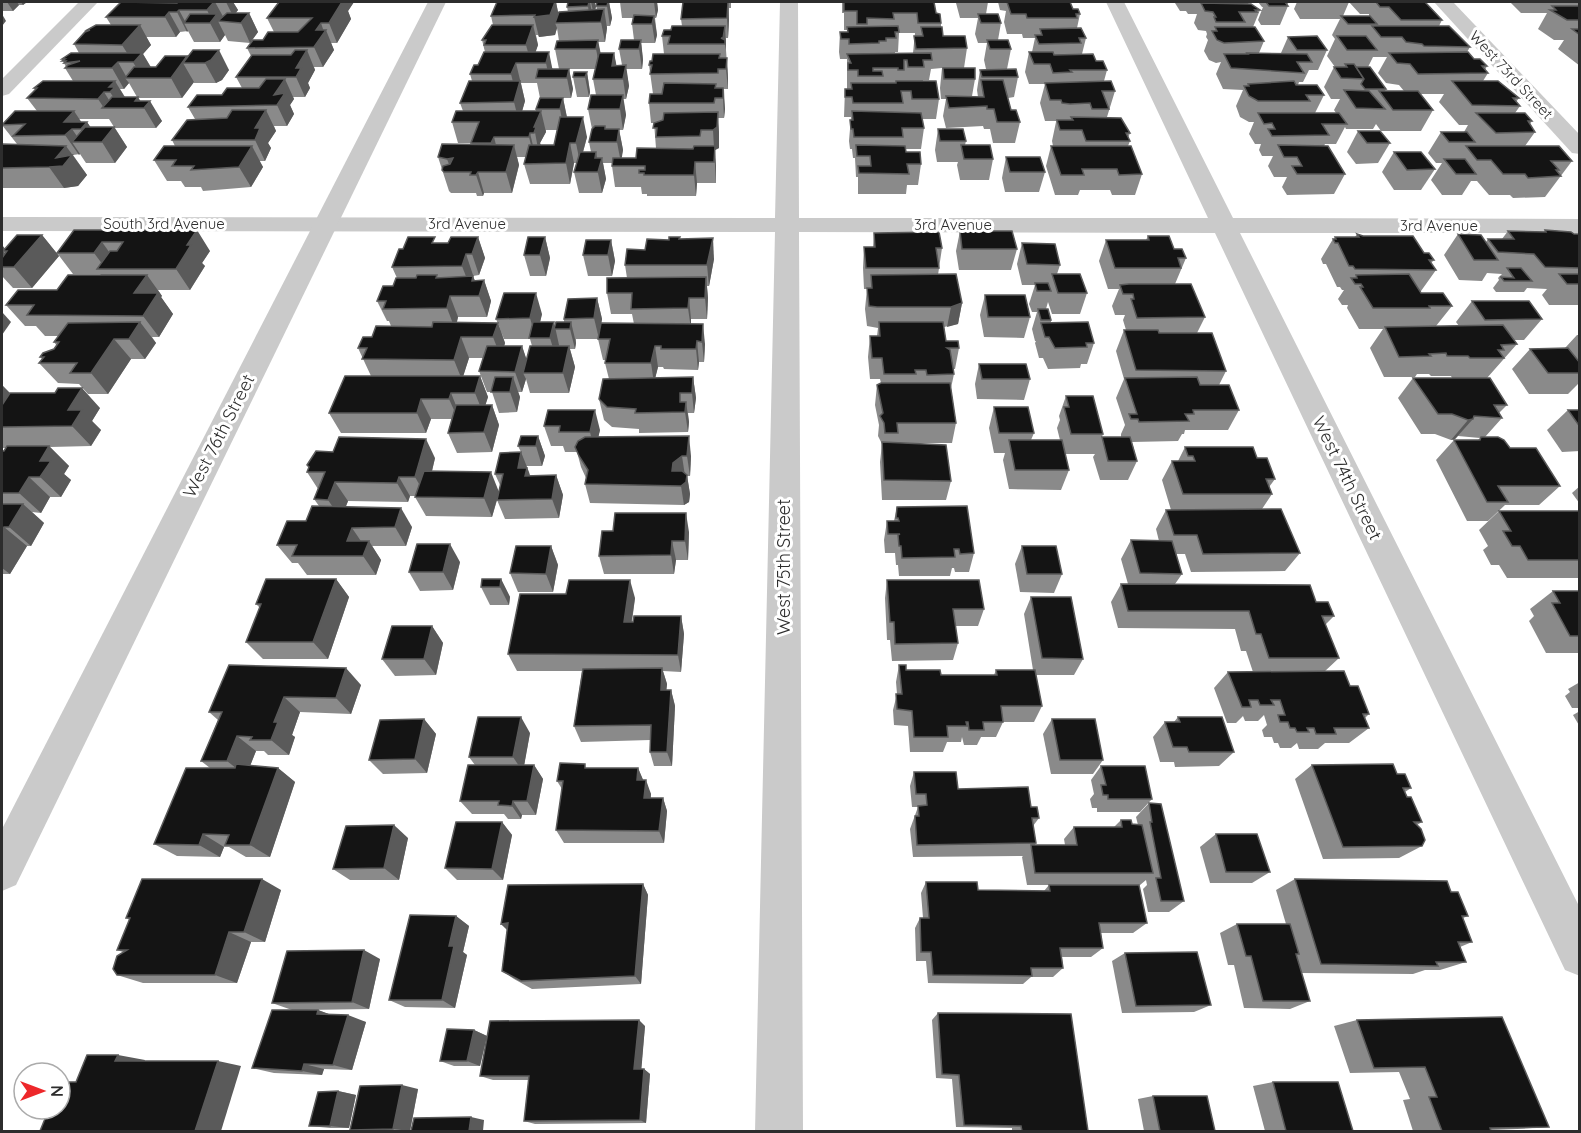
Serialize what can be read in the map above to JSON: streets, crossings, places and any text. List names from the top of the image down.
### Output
{
  "streets": {
    "street": [
      "West 73rd Street",
      "South 3rd Avenue",
      "3rd Avenue",
      "West 76th Street",
      "West 74th Street",
      "West 75th Street"
    ]
  },
  "crossings": [
    ["South 3rd Avenue", "3rd Avenue"],
    ["South 3rd Avenue", "West 76th Street"],
    ["3rd Avenue", "West 76th Street"],
    ["3rd Avenue", "West 74th Street"],
    ["3rd Avenue", "West 75th Street"]
  ],
  "north": "right"
}
